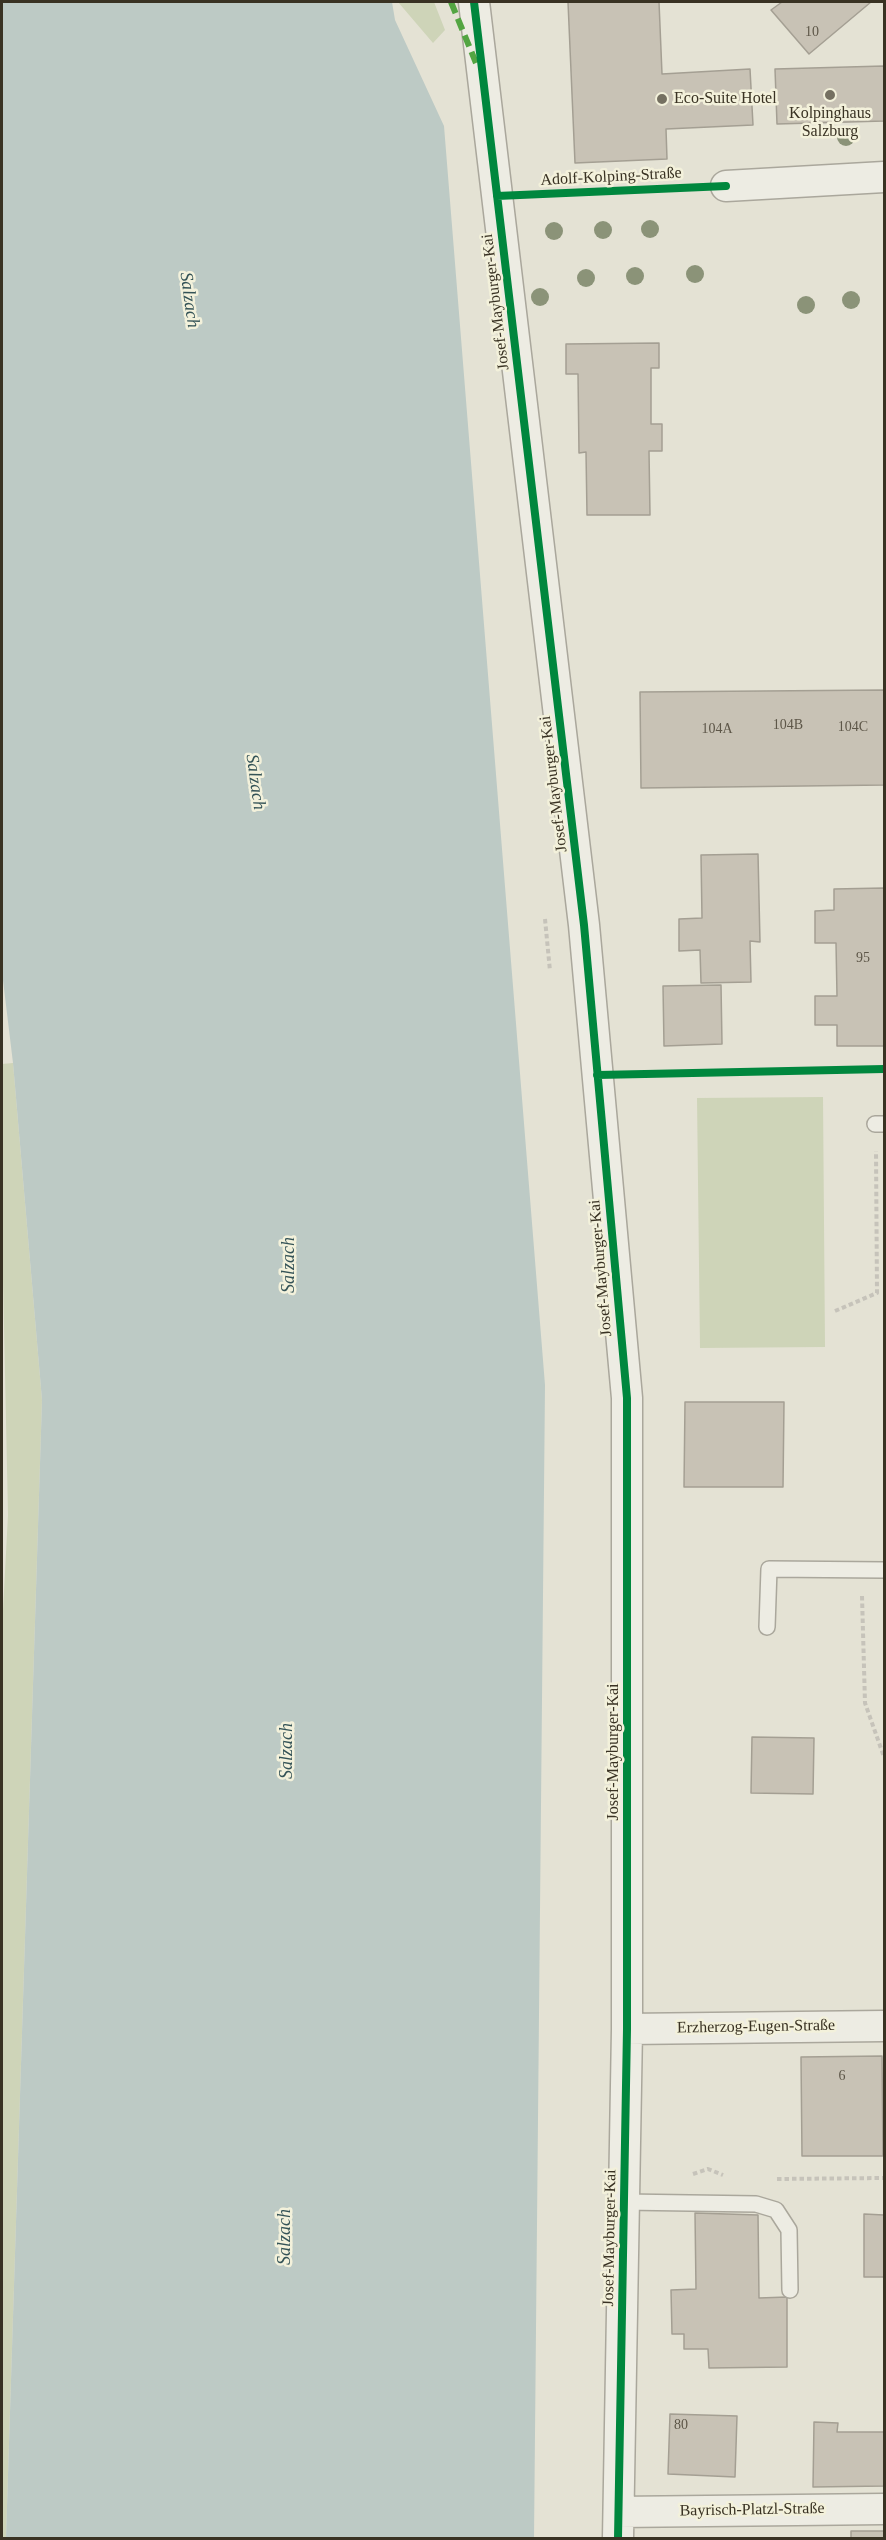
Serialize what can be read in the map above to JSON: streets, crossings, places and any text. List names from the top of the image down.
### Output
{
  "streets": {
    "street": ["Josef-Mayburger-Kai", "Erzherzog-Eugen-Straße", "Bayrisch-Platzl-Straße"],
    "cycle path": ["Adolf-Kolping-Straße"]
  },
  "crossings": [
    ["Josef-Mayburger-Kai", "Erzherzog-Eugen-Straße"],
    ["Josef-Mayburger-Kai", "Bayrisch-Platzl-Straße"]
  ],
  "water": ["Salzach"],
  "places": ["Kolpinghaus Salzburg", "Eco-Suite Hotel"],
  "house_numbers": [
    "10",
    "104B",
    "104C",
    "104A",
    "95",
    "6",
    "80"
  ]
}
